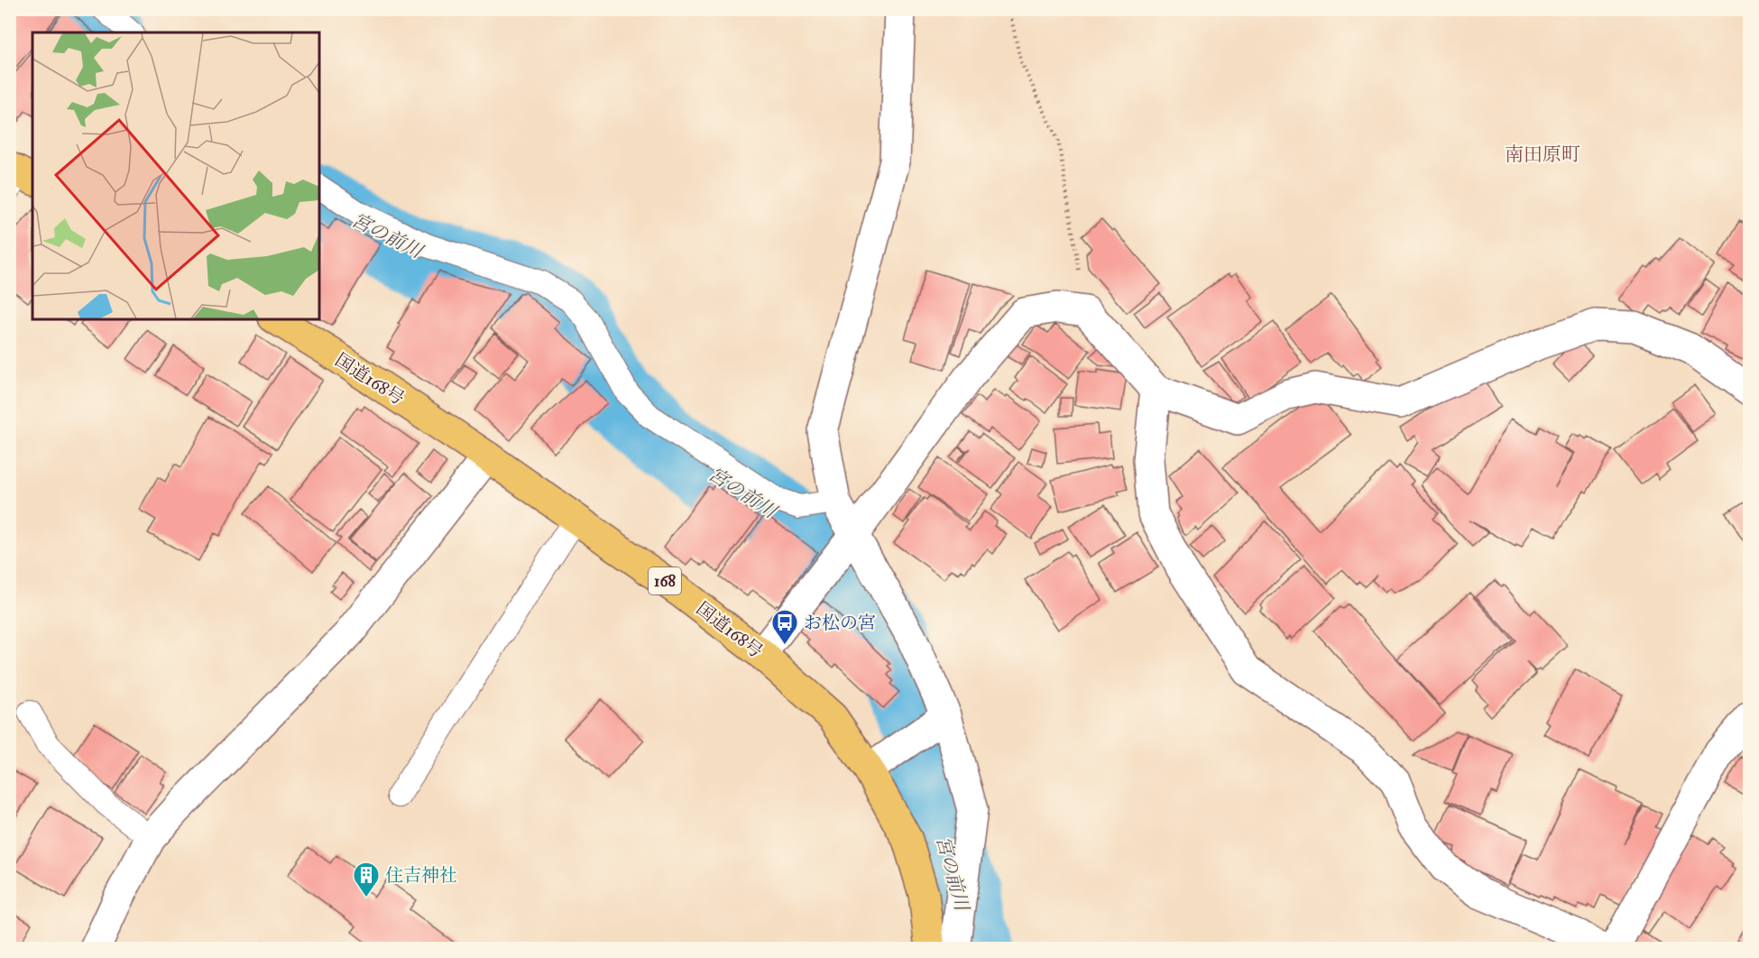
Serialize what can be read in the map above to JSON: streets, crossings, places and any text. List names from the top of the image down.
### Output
{
  "streets": {
    "highway": ["国道168号", "168"]
  },
  "districts": ["南田原町"],
  "water": ["宮の前川"],
  "places": {
    "bus stop": ["お松の宮"],
    "building": ["住吉神社"]
  }
}
